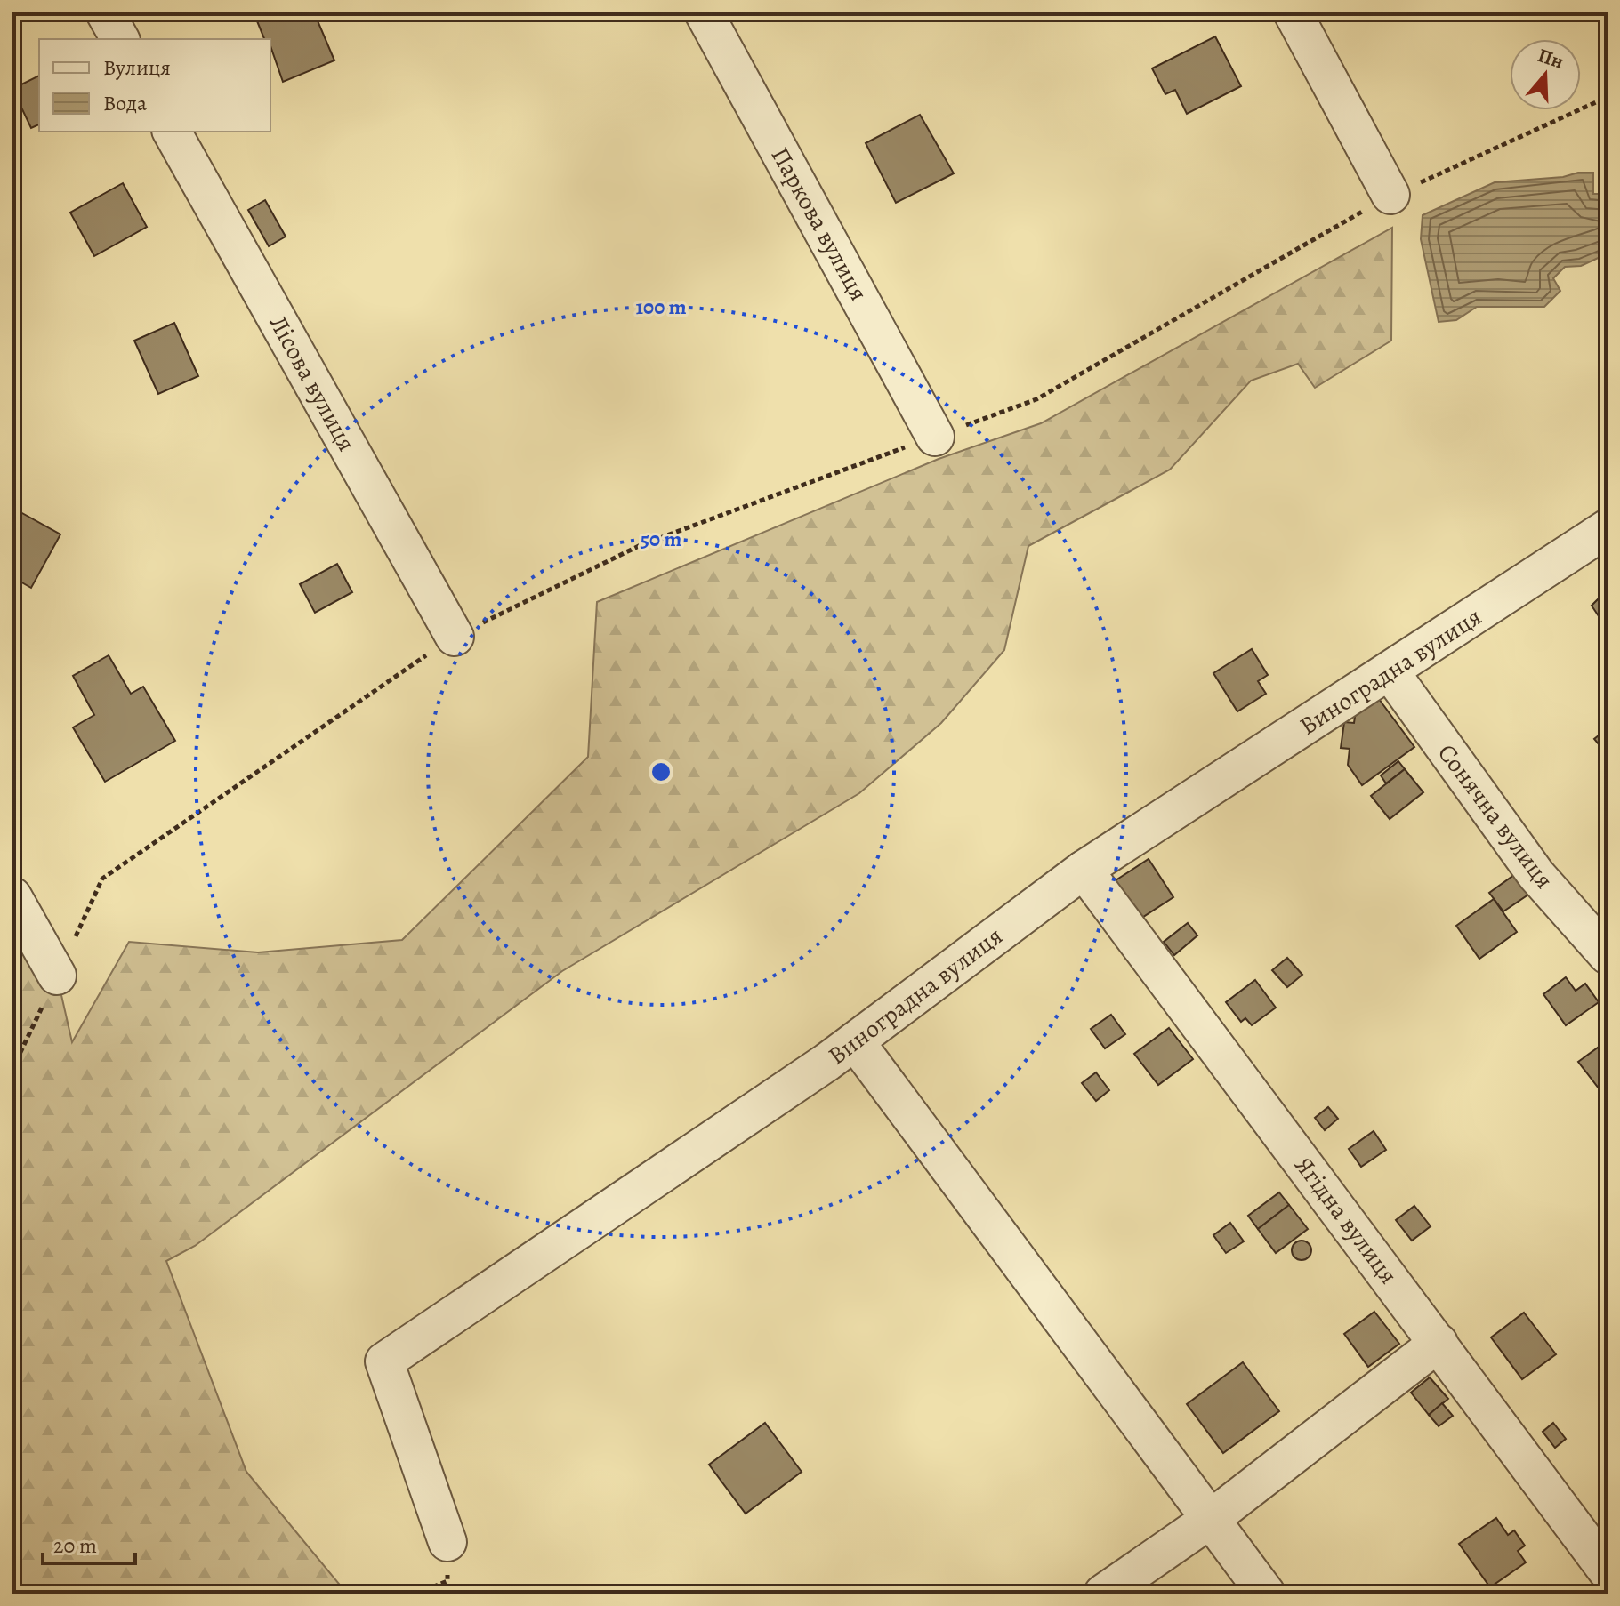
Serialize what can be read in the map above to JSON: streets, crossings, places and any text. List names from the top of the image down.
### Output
{
  "streets": {
    "street": [
      "Паркова вулиця",
      "Лісова вулиця",
      "Виноградна вулиця",
      "Сонячна вулиця",
      "Ягідна вулиця"
    ]
  },
  "crossings": [
    ["Виноградна вулиця", "Сонячна вулиця"],
    ["Виноградна вулиця", "Ягідна вулиця"]
  ],
  "legend": ["Вулиця", "Вода"],
  "scale_bar": "20 m",
  "north": "top",
  "rings": ["100 m", "50 m"]
}
